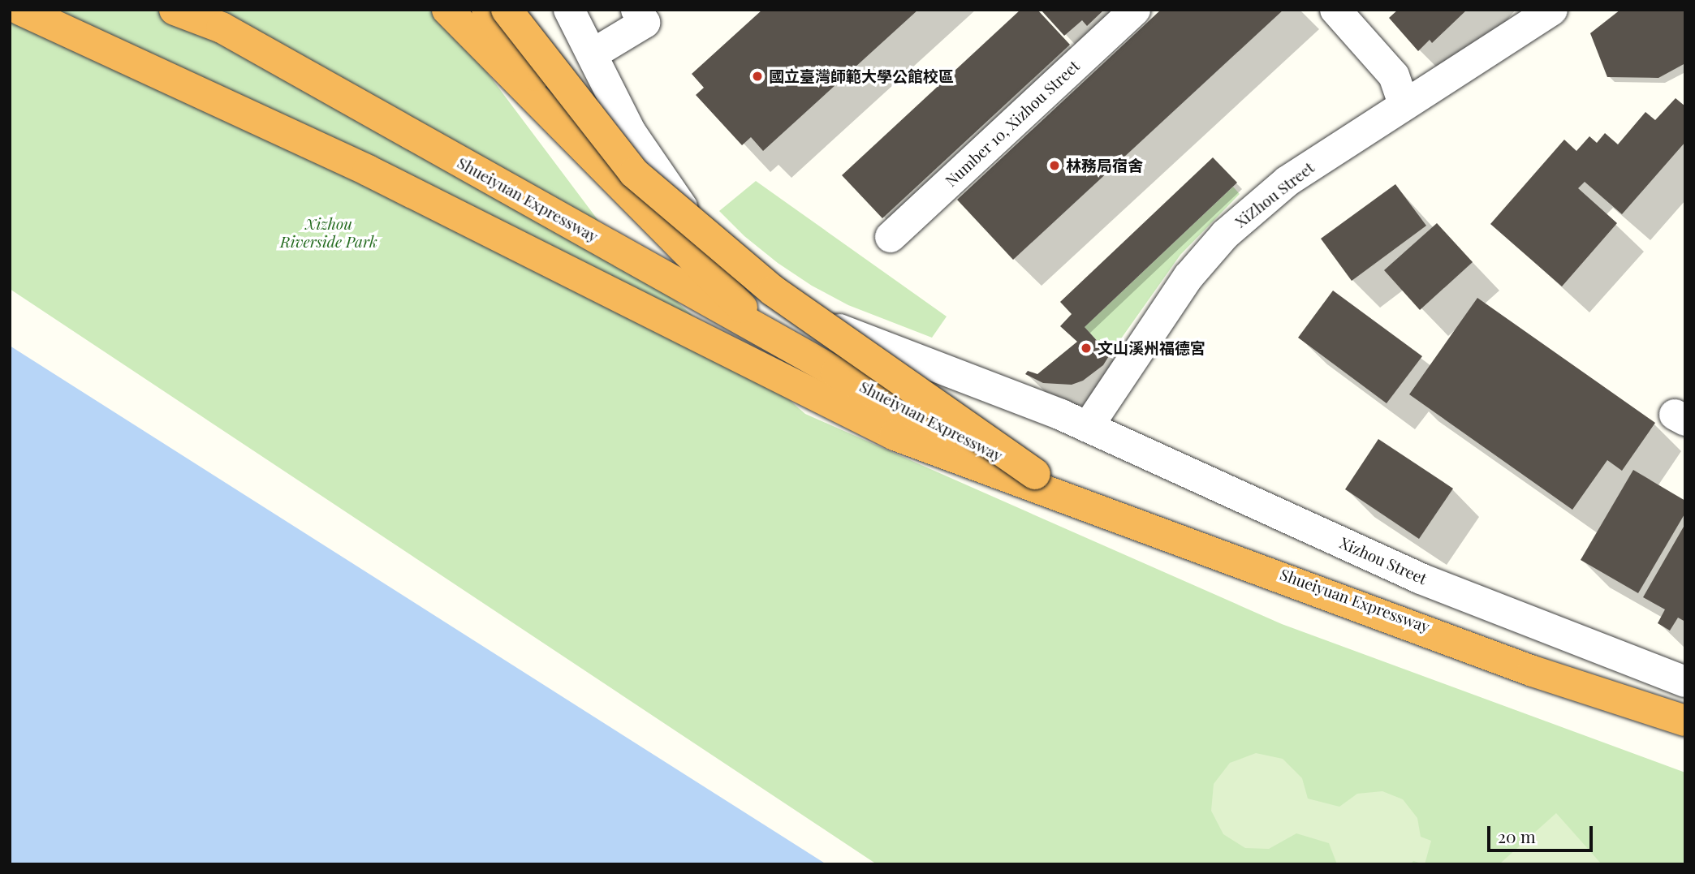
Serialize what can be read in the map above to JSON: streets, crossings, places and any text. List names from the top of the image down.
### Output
{
  "streets": {
    "highway": ["Shueiyuan Expressway"],
    "street": ["Number 10, Xizhou Street", "XiZhou Street", "Xizhou Street"]
  },
  "crossings": [
    ["XiZhou Street", "Xizhou Street"]
  ],
  "parks": ["Xizhou Riverside Park"],
  "places": ["國立臺灣師範大學公館校區", "林務局宿舍", "文山溪州福德宮"],
  "scale_bar": "20 m"
}
